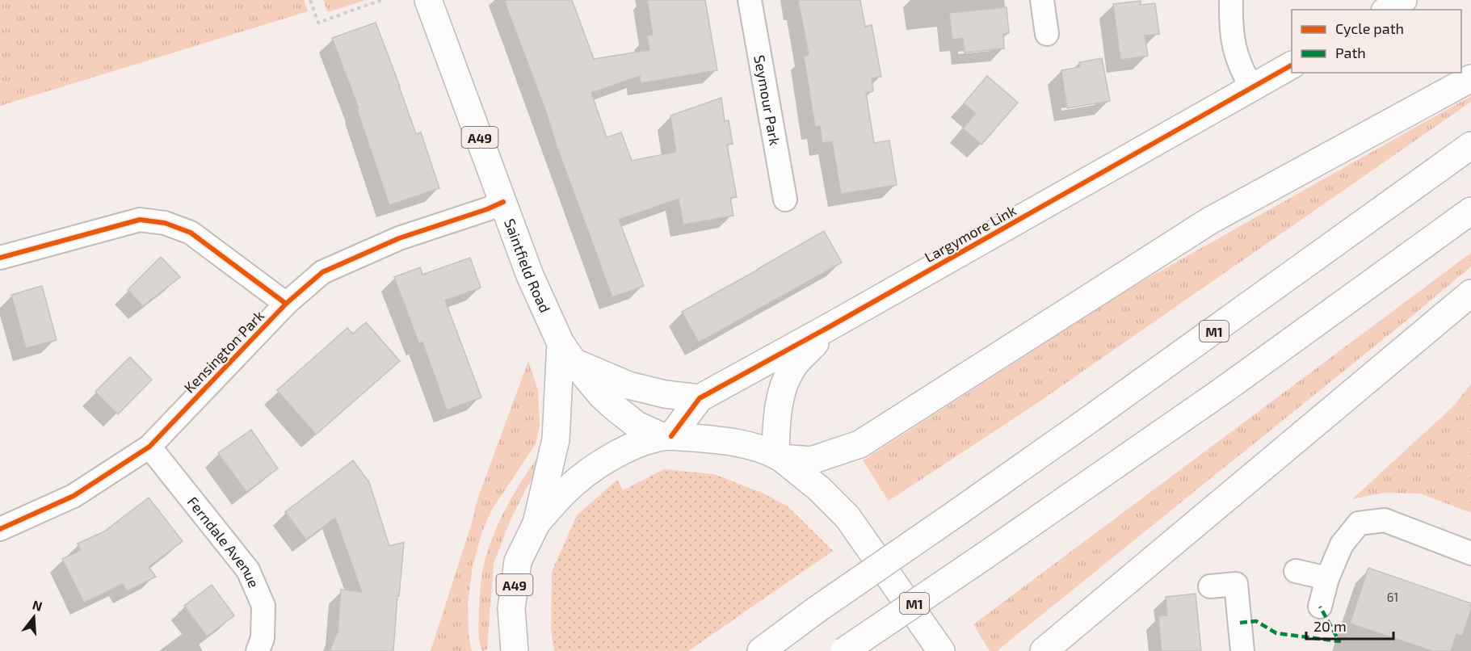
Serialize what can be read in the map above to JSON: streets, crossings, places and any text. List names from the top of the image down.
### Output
{
  "streets": {
    "main road": [
      "A49",
      "Largymore Link",
      "Saintfield Road",
      "M1"
    ],
    "street": ["Seymour Park", "Kensington Park", "Ferndale Avenue"]
  },
  "crossings": [
    ["A49", "Largymore Link"],
    ["A49", "Saintfield Road"],
    ["Largymore Link", "Saintfield Road"],
    ["Saintfield Road", "Kensington Park"],
    ["Kensington Park", "Ferndale Avenue"]
  ],
  "house_numbers": ["61"],
  "legend": ["Cycle path", "Path"],
  "scale_bar": "20 m",
  "north": "top"
}
